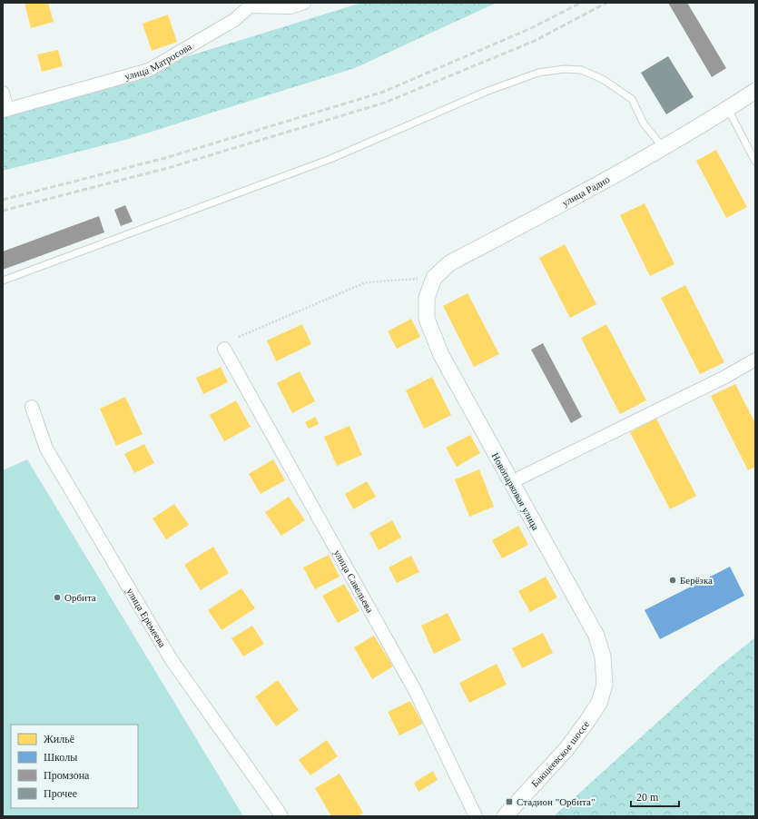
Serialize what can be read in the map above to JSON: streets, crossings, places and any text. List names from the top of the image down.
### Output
{
  "streets": {
    "street": [
      "улица Матросова",
      "улица Радио",
      "Новопарковая улица",
      "улица Савельева",
      "улица Еремеева",
      "Бакшеевское шоссе"
    ]
  },
  "crossings": [
    ["улица Радио", "Новопарковая улица"],
    ["Новопарковая улица", "Бакшеевское шоссе"]
  ],
  "places": {
    "other": ["Берёзка", "Орбита"],
    "transit": ["Стадион \"Орбита\""]
  },
  "legend": [
    "Жильё",
    "Школы",
    "Промзона",
    "Прочее"
  ],
  "scale_bar": "20 m"
}
